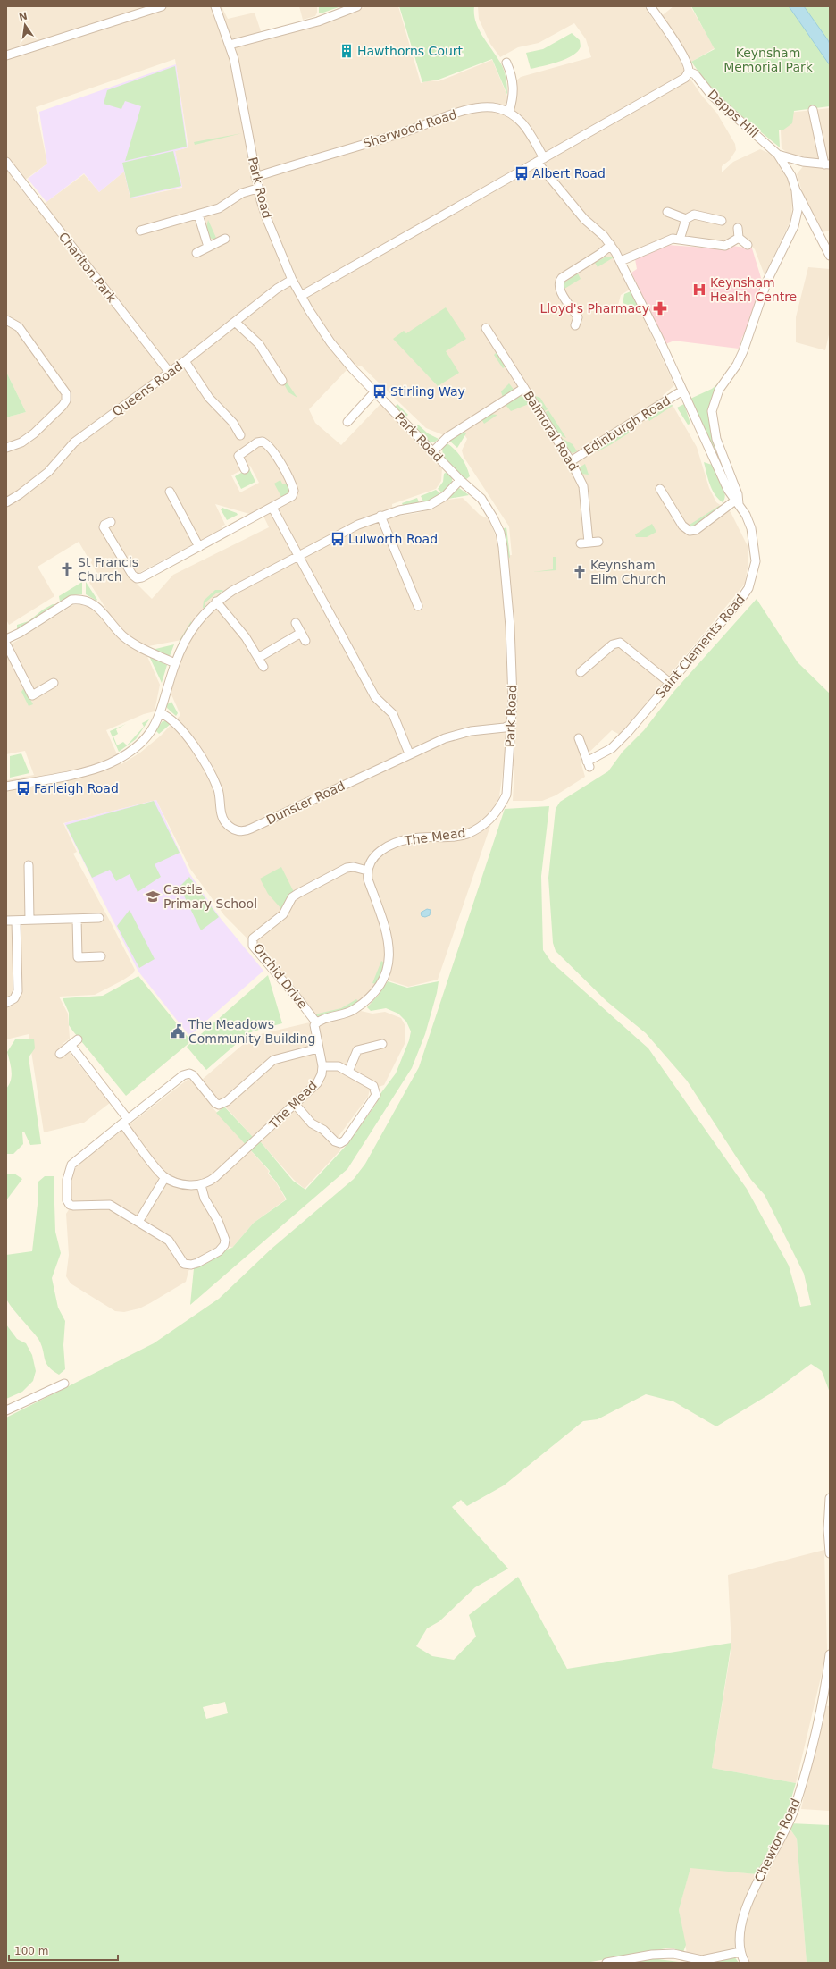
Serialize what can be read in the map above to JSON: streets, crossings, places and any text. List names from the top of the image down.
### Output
{
  "streets": {
    "street": [
      "Dapps Hill",
      "Sherwood Road",
      "Park Road",
      "Charlton Park",
      "Queens Road",
      "Edinburgh Road",
      "Balmoral Road",
      "Saint Clements Road",
      "Dunster Road",
      "The Mead",
      "Orchid Drive",
      "Chewton Road"
    ]
  },
  "crossings": [
    ["Dapps Hill", "Saint Clements Road"],
    ["Sherwood Road", "Park Road"],
    ["Sherwood Road", "Saint Clements Road"],
    ["Park Road", "Queens Road"],
    ["Park Road", "Dunster Road"],
    ["Park Road", "The Mead"],
    ["Charlton Park", "Queens Road"],
    ["Edinburgh Road", "Balmoral Road"],
    ["Edinburgh Road", "Saint Clements Road"],
    ["The Mead", "Orchid Drive"]
  ],
  "parks": ["Keynsham Memorial Park"],
  "places": {
    "building": ["Hawthorns Court"],
    "bus stop": [
      "Albert Road",
      "Stirling Way",
      "Lulworth Road",
      "Farleigh Road"
    ],
    "hospital": ["Keynsham Health Centre"],
    "pharmacy": ["Lloyd's Pharmacy"],
    "church": ["St Francis Church", "Keynsham Elim Church"],
    "school or university": ["Castle Primary School"],
    "public building": ["The Meadows Community Building"]
  },
  "scale_bar": "100 m",
  "north": "top"
}
